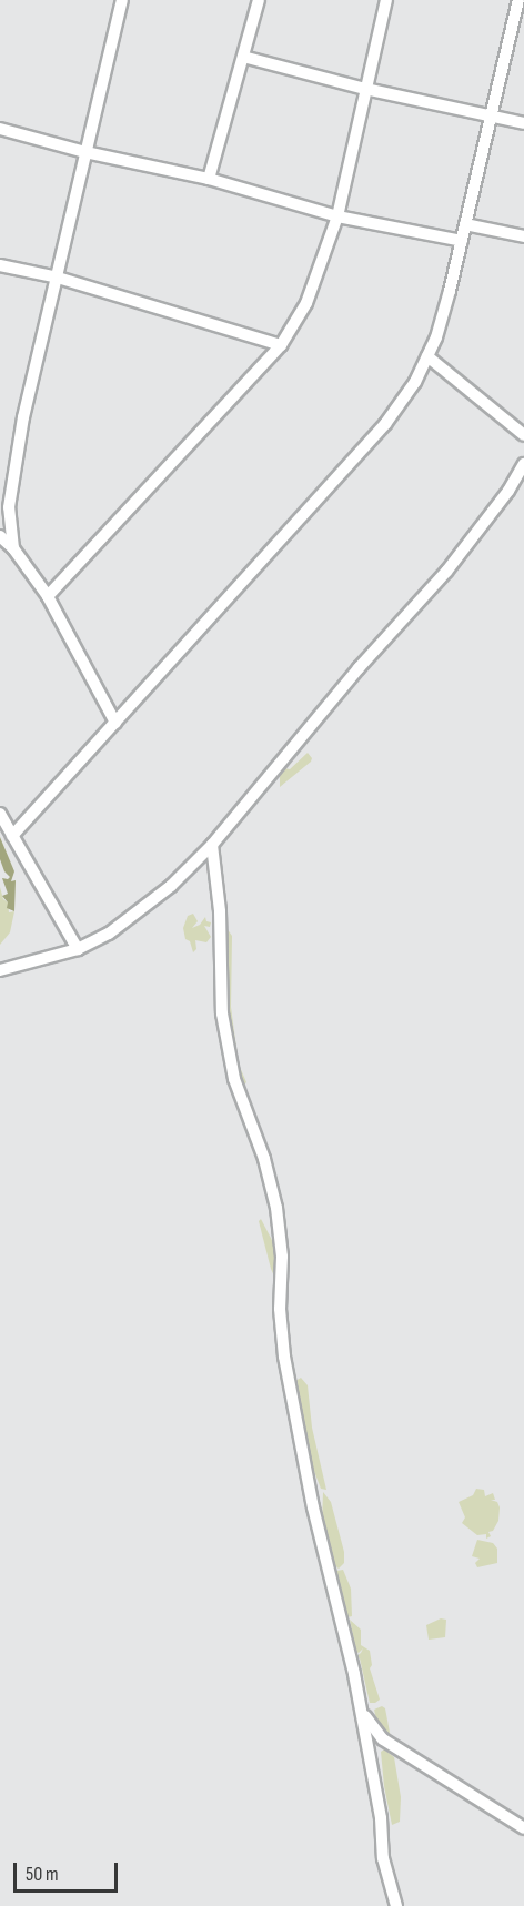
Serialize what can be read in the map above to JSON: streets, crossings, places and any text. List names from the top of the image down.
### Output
{
  "scale_bar": "50 m"
}
